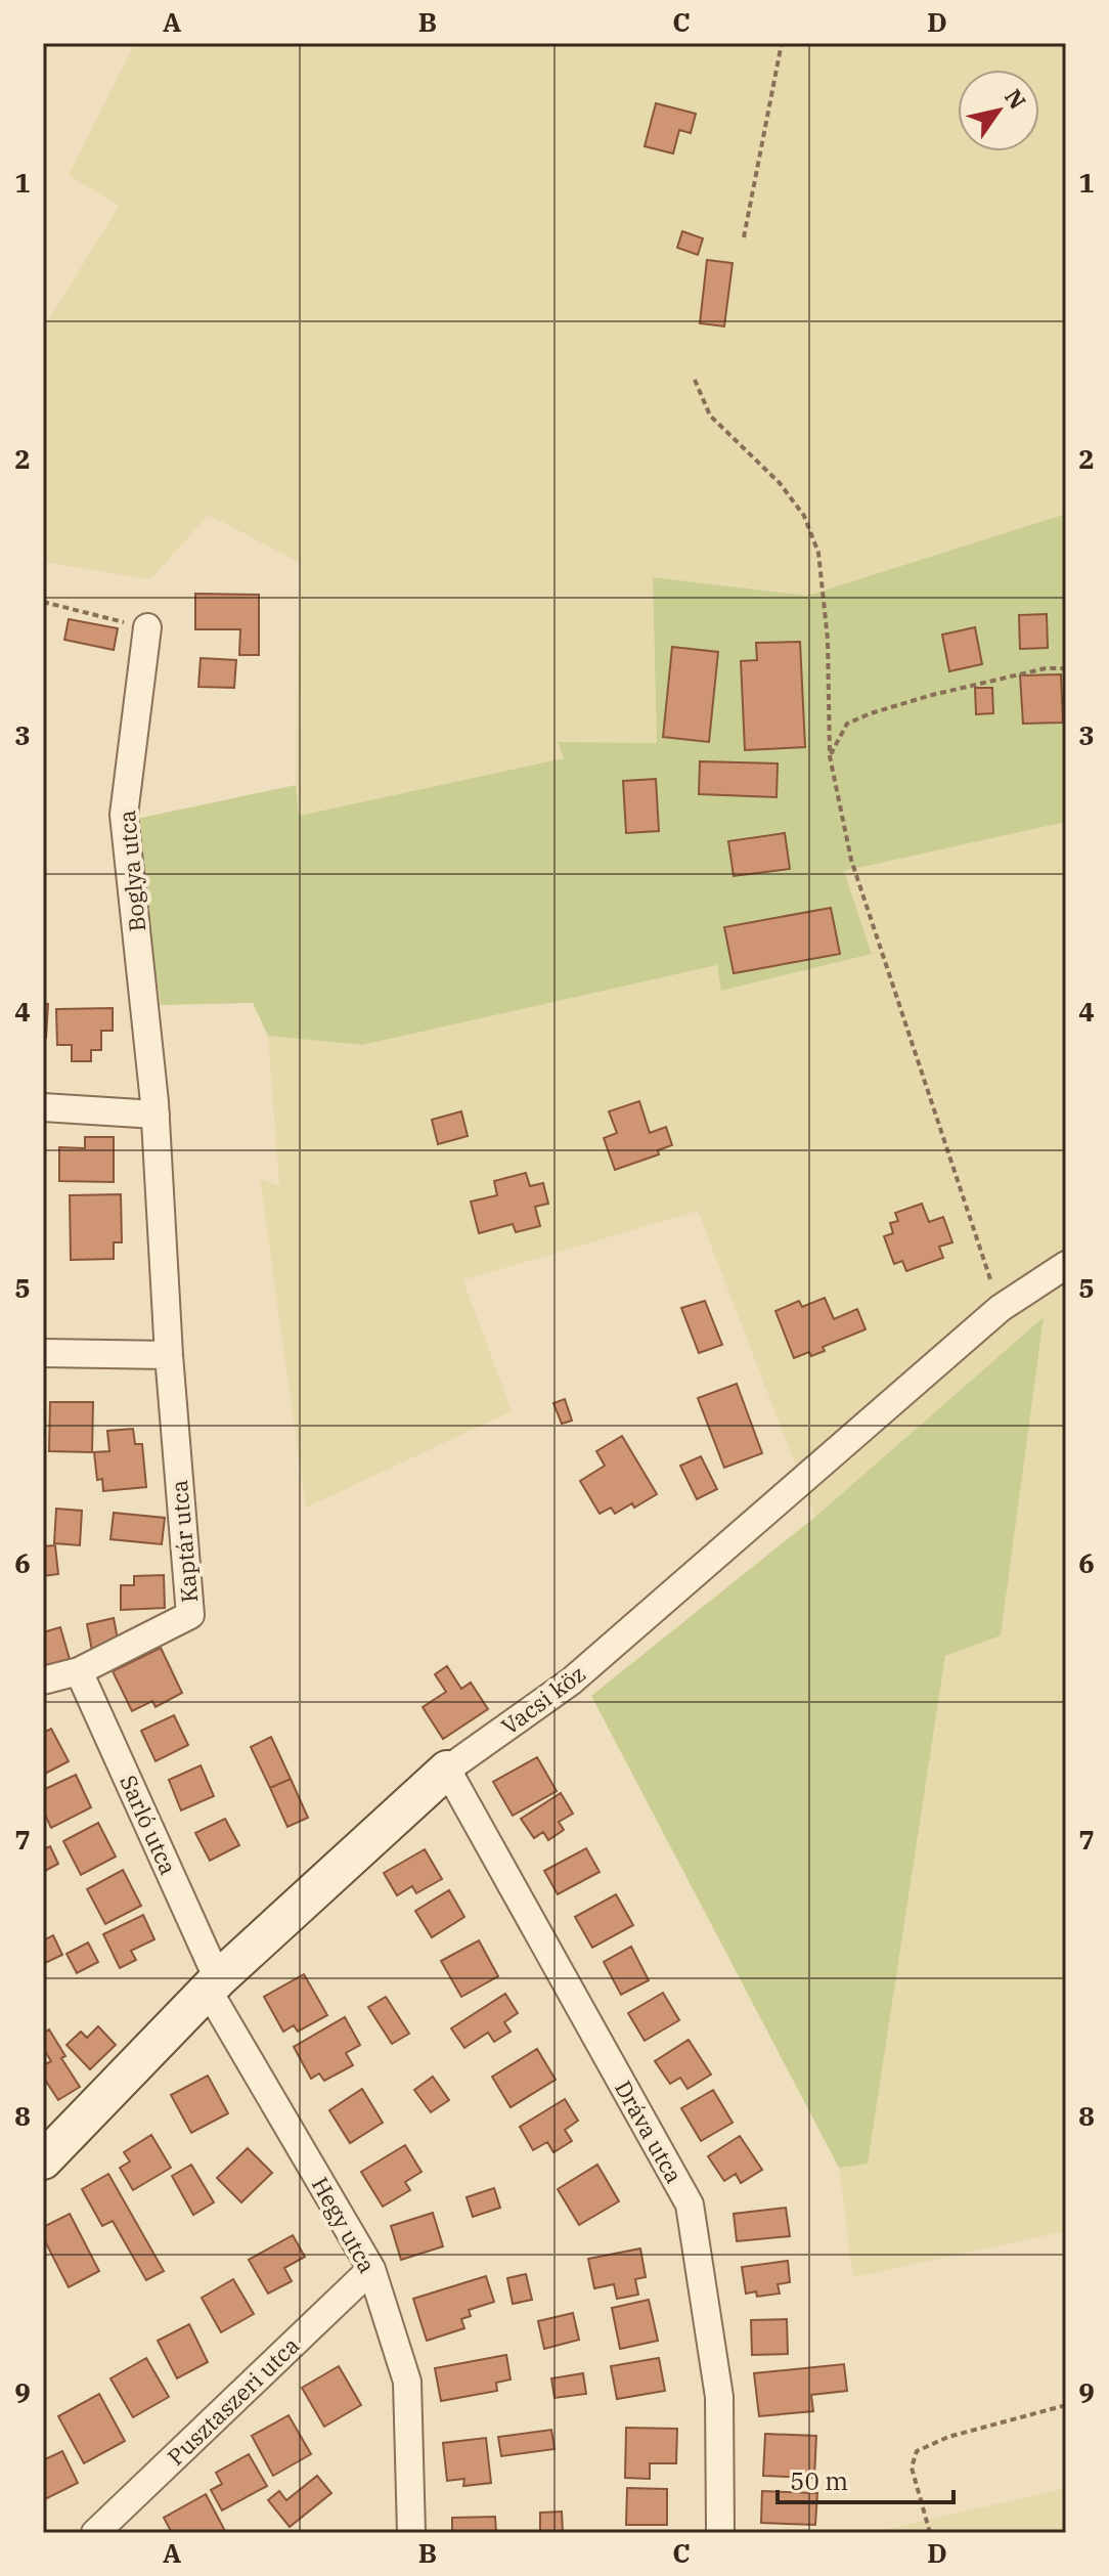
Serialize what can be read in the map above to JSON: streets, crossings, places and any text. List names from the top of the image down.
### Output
{
  "streets": {
    "street": [
      "Boglya utca",
      "Kaptár utca",
      "Vacsi köz",
      "Sarló utca",
      "Dráva utca",
      "Hegy utca",
      "Pusztaszeri utca"
    ]
  },
  "crossings": [
    ["Boglya utca", "Kaptár utca"],
    ["Kaptár utca", "Sarló utca"],
    ["Vacsi köz", "Sarló utca"],
    ["Vacsi köz", "Dráva utca"],
    ["Vacsi köz", "Hegy utca"],
    ["Sarló utca", "Hegy utca"],
    ["Hegy utca", "Pusztaszeri utca"]
  ],
  "scale_bar": "50 m",
  "north": "top right",
  "grid": {
    "columns": [
      "A",
      "B",
      "C",
      "D"
    ],
    "rows": [
      "1",
      "2",
      "3",
      "4",
      "5",
      "6",
      "7",
      "8",
      "9"
    ]
  }
}
